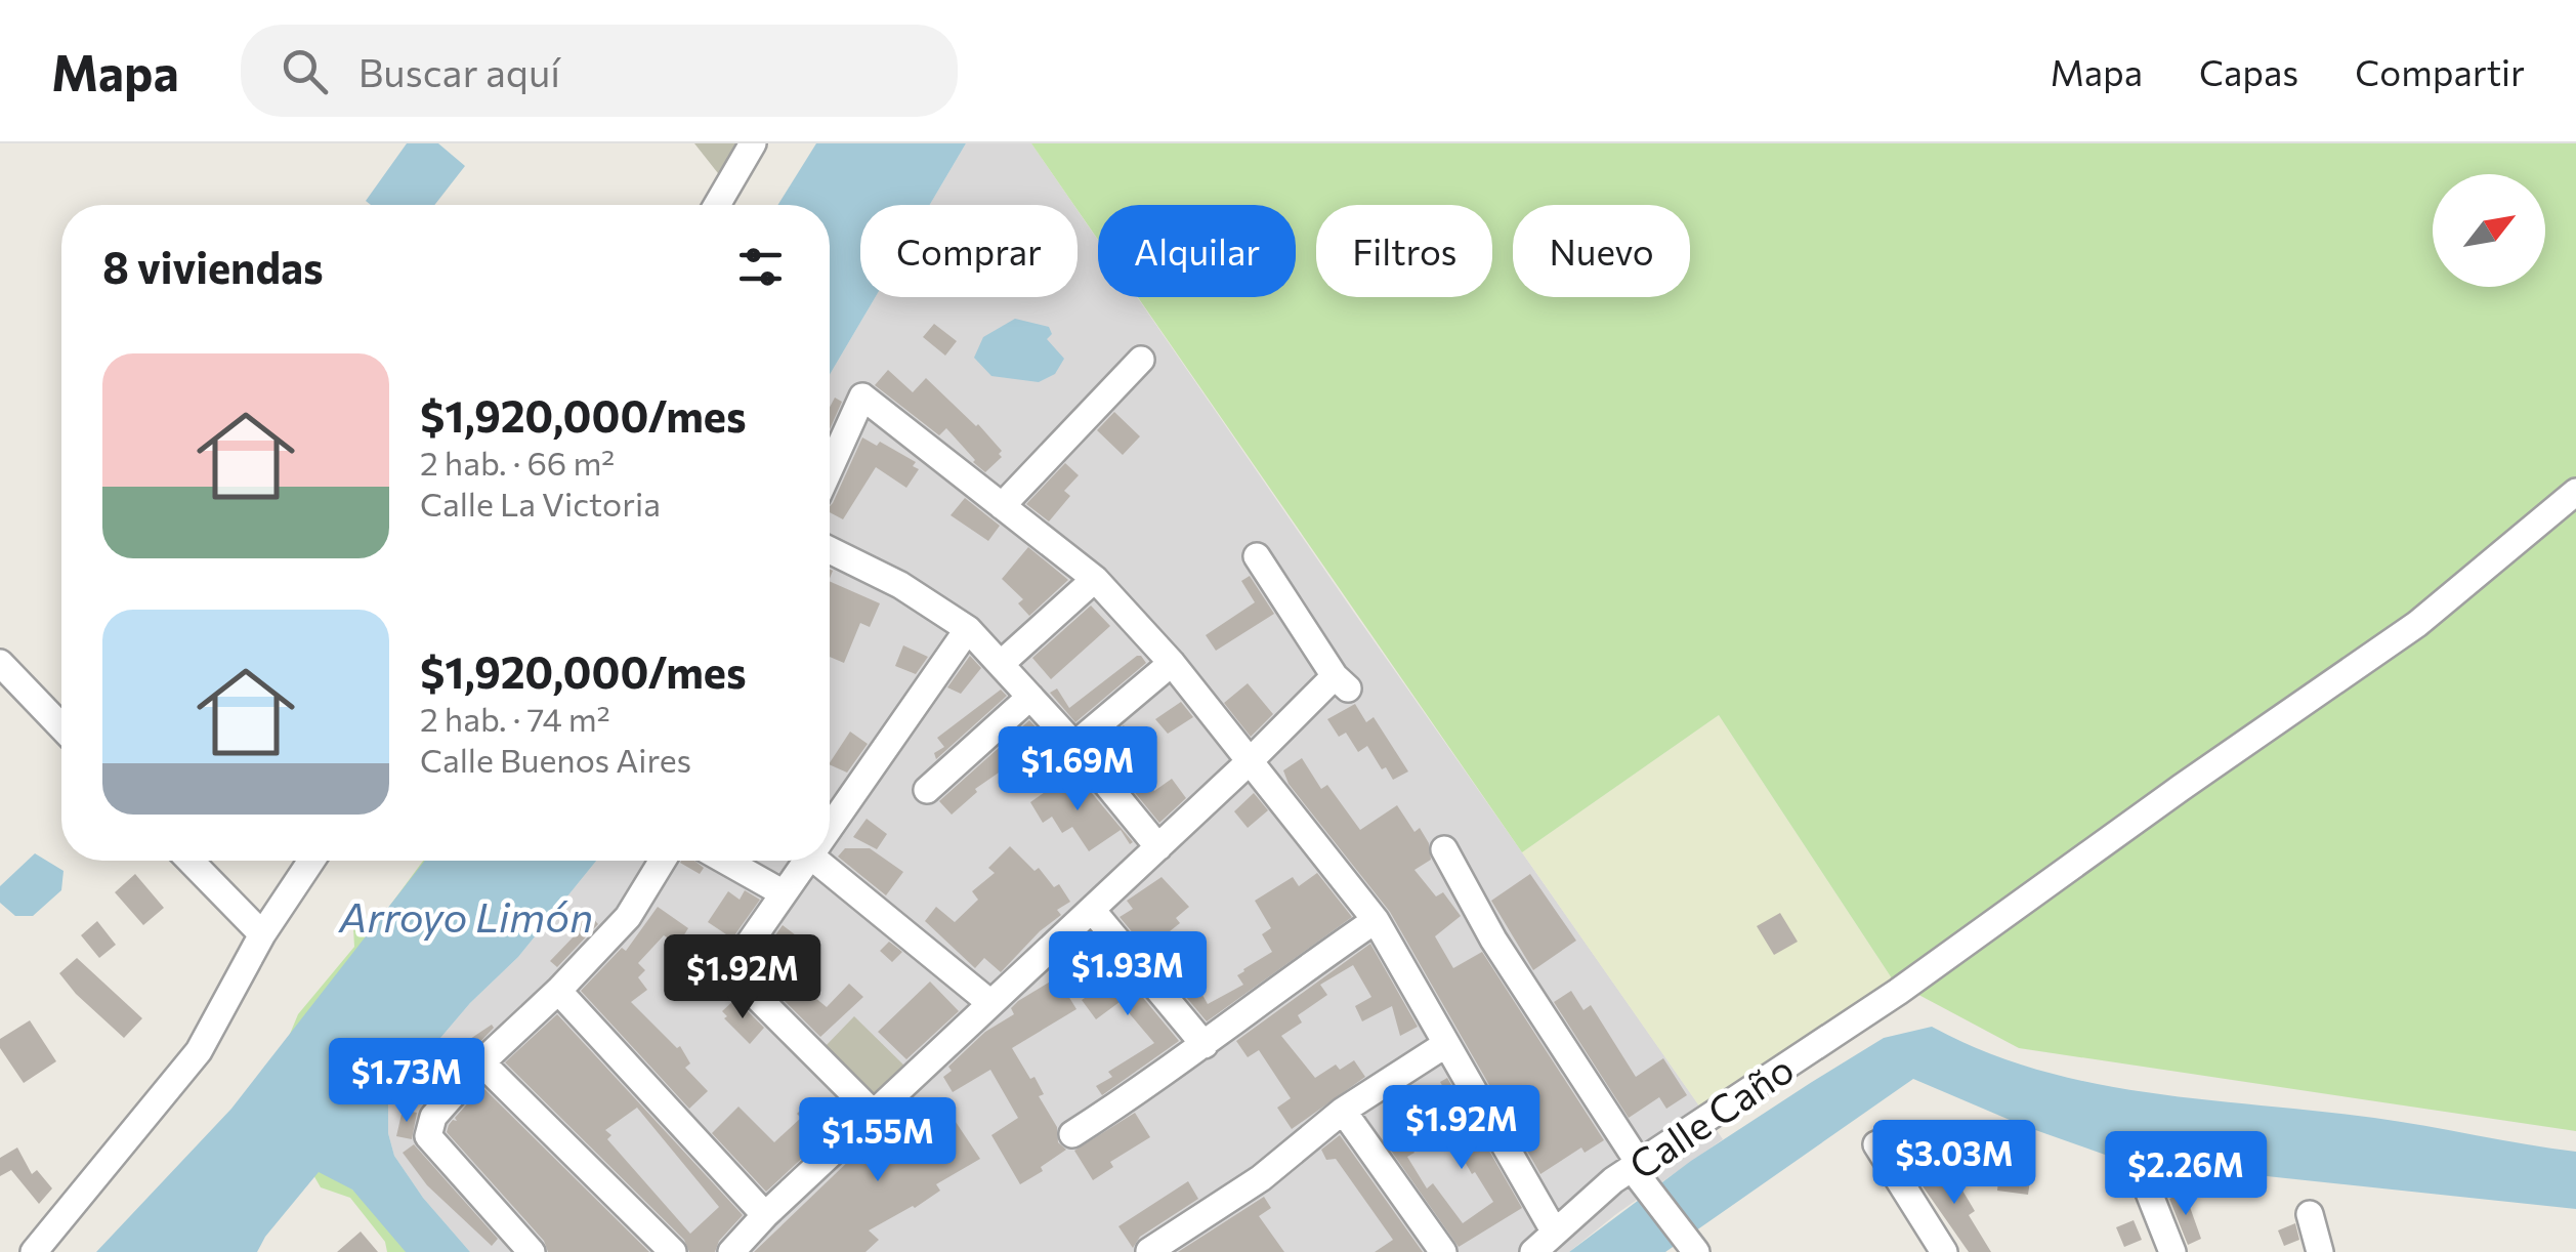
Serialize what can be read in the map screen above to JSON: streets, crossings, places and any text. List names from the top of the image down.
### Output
{
  "streets": {
    "street": ["Calle Caño"]
  },
  "water": ["Arroyo Limón"],
  "north": "top right",
  "page": {
    "header": "Mapa",
    "search": "Buscar aquí",
    "nav": ["Mapa", "Capas", "Compartir"],
    "chip": [
      "Comprar",
      "Alquilar",
      "Filtros",
      "Nuevo"
    ],
    "heading": "8 viviendas",
    "list": [
      {
        "name": "$1,920,000/mes",
        "note": "2 hab. · 66 m² · Calle La Victoria"
      },
      {
        "name": "$1,920,000/mes",
        "note": "2 hab. · 74 m² · Calle Buenos Aires"
      }
    ],
    "price": [
      "$1.69M",
      "$1.93M",
      "$1.92M",
      "$1.73M",
      "$1.92M",
      "$1.55M",
      "$3.03M",
      "$2.26M"
    ]
  }
}
